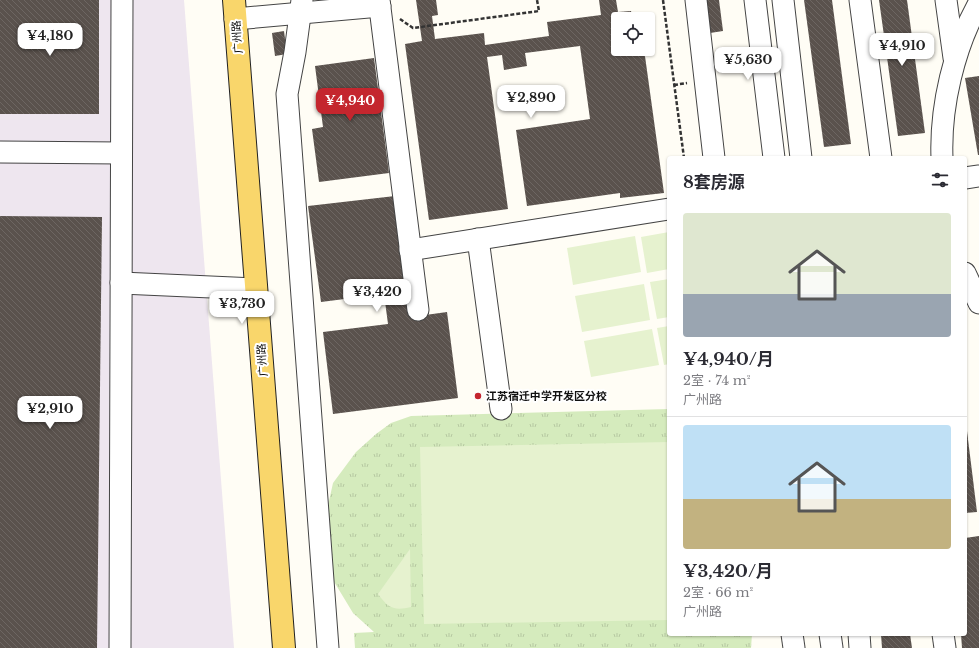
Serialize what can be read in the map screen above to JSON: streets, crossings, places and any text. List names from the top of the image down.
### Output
{
  "streets": {
    "main road": ["广州路"]
  },
  "places": ["江苏宿迁中学开发区分校"],
  "page": {
    "price": [
      "¥4,180",
      "¥4,910",
      "¥5,630",
      "¥2,890",
      "¥4,940",
      "¥3,420",
      "¥3,730",
      "¥2,910"
    ],
    "heading": "8套房源",
    "list": [
      {
        "name": "¥4,940/月",
        "note": "2室 · 74 m² · 广州路"
      },
      {
        "name": "¥3,420/月",
        "note": "2室 · 66 m² · 广州路"
      }
    ]
  }
}
